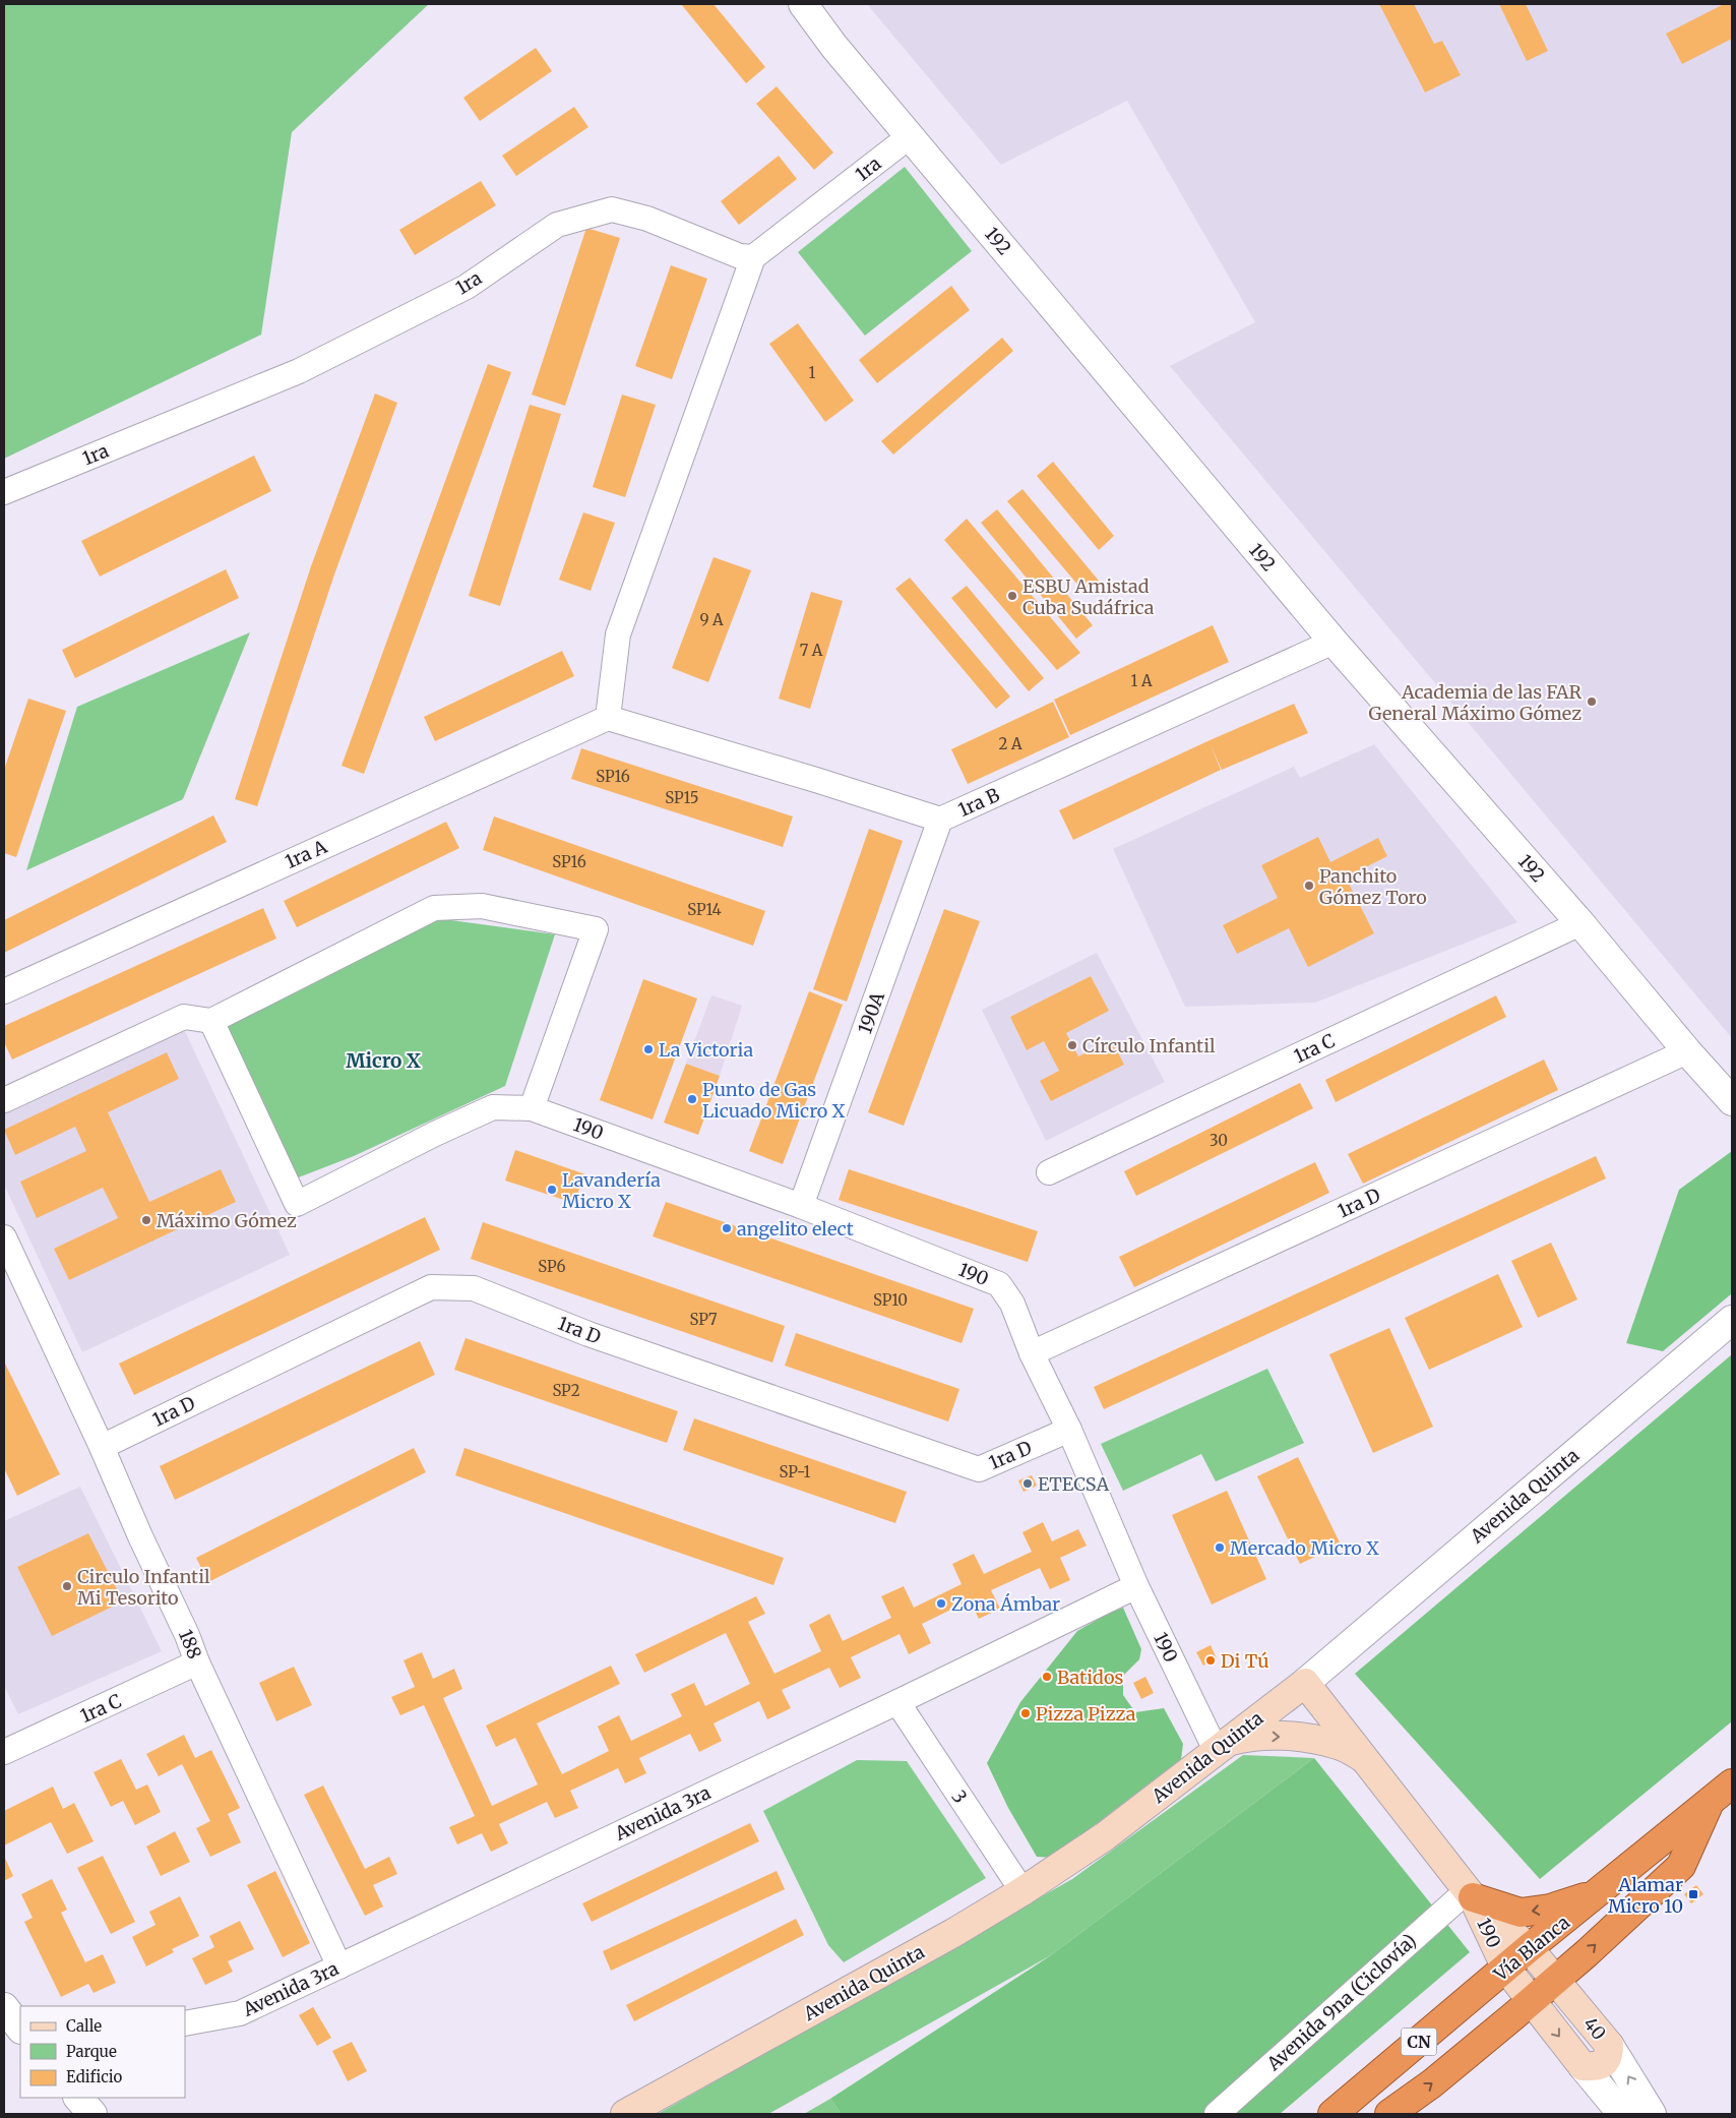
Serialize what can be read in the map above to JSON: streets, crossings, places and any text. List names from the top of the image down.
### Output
{
  "streets": {
    "highway": ["Vía Blanca", "CN"],
    "main road": ["190", "Avenida Quinta", "40"],
    "street": [
      "1ra",
      "192",
      "1ra B",
      "1ra A",
      "190A",
      "1ra C",
      "1ra D",
      "188",
      "3",
      "Avenida 3ra",
      "Avenida 9na (Ciclovía)"
    ]
  },
  "crossings": [
    ["1ra", "192"],
    ["192", "1ra B"],
    ["192", "1ra C"],
    ["192", "1ra D"],
    ["1ra B", "1ra A"],
    ["1ra B", "190A"],
    ["190A", "190"],
    ["1ra C", "188"],
    ["190", "1ra D"],
    ["190", "Avenida Quinta"],
    ["190", "Avenida 3ra"],
    ["190", "Vía Blanca"],
    ["190", "Avenida 9na (Ciclovía)"],
    ["190", "40"],
    ["1ra D", "188"],
    ["Avenida Quinta", "3"],
    ["188", "Avenida 3ra"],
    ["3", "Avenida 3ra"],
    ["Vía Blanca", "40"]
  ],
  "districts": ["Micro X"],
  "places": {
    "other": [
      "ESBU Amistad Cuba Sudáfrica",
      "Academia de las FAR General Máximo Gómez",
      "Panchito Gómez Toro",
      "Círculo Infantil",
      "La Victoria",
      "Punto de Gas Licuado Micro X",
      "Lavandería Micro X",
      "Máximo Gómez",
      "angelito elect",
      "ETECSA",
      "Mercado Micro X",
      "Circulo Infantil Mi Tesorito",
      "Zona Ámbar",
      "Di Tú",
      "Batidos",
      "Pizza Pizza"
    ],
    "transit": ["Alamar Micro 10"]
  },
  "house_numbers": [
    "1",
    "9 A",
    "7 A",
    "1 A",
    "2 A",
    "SP16",
    "SP15",
    "SP16",
    "SP14",
    "30",
    "SP6",
    "SP10",
    "SP7",
    "SP2",
    "SP-1"
  ],
  "legend": ["Calle", "Parque", "Edificio"]
}
